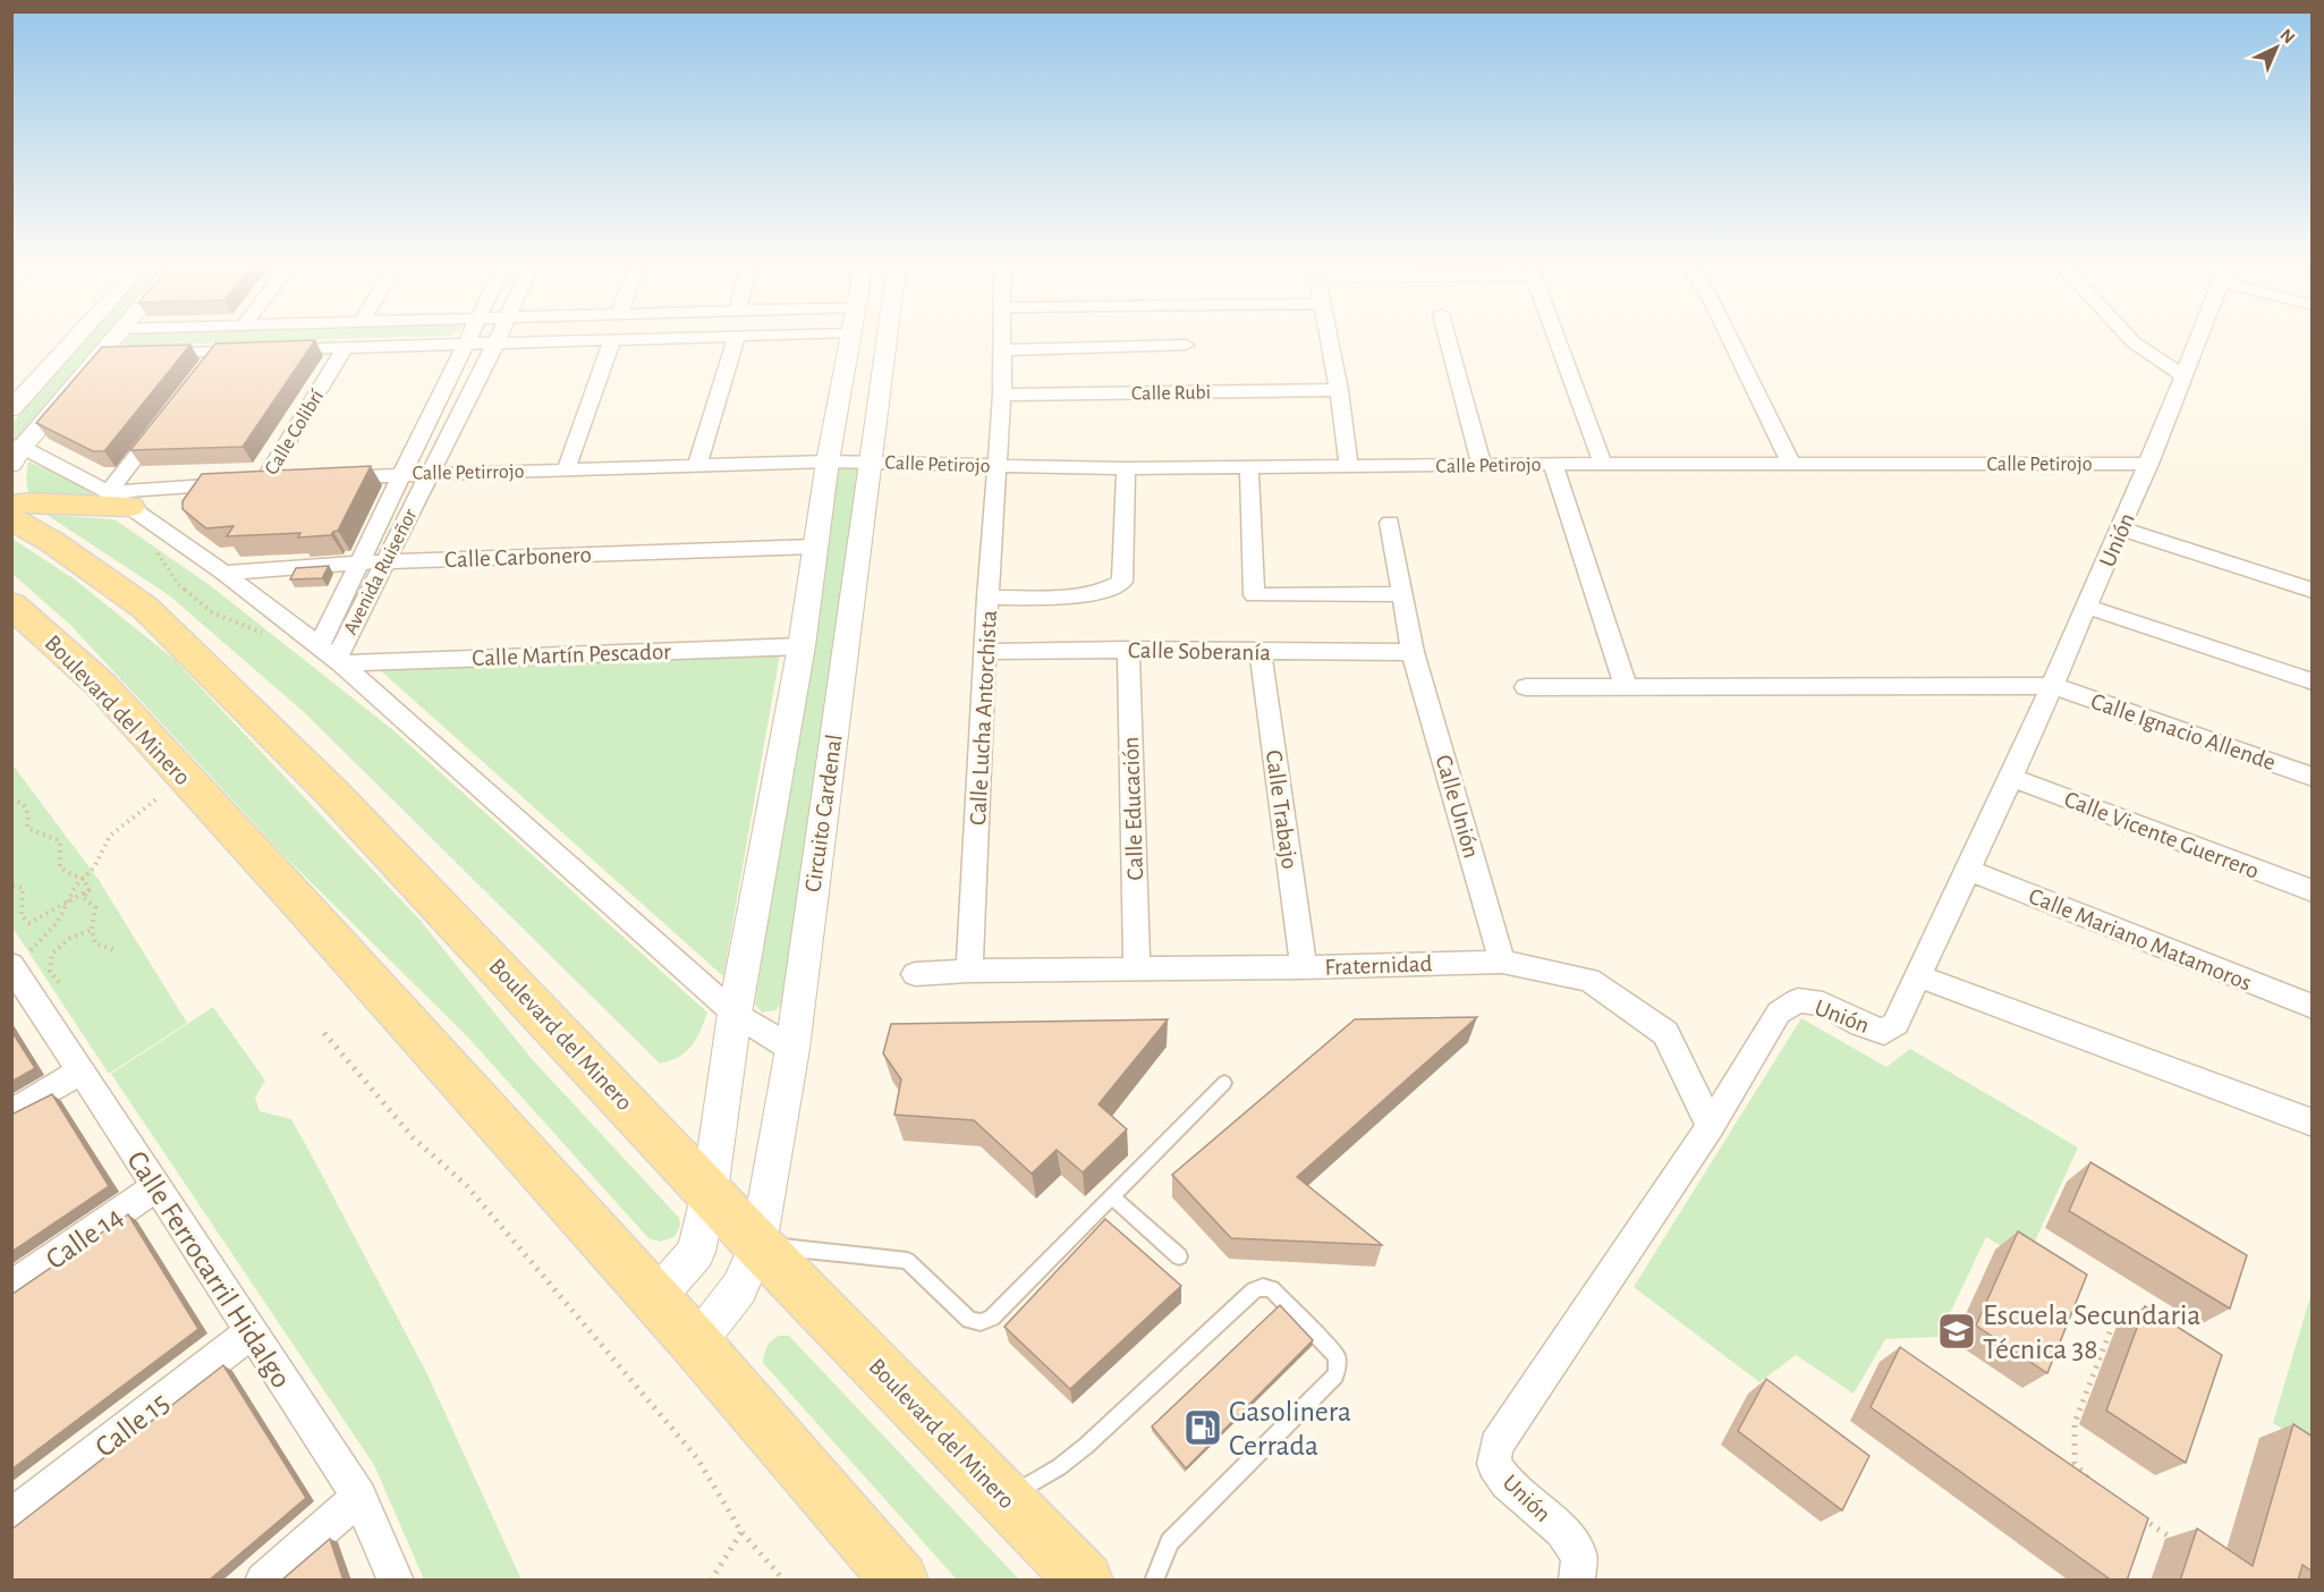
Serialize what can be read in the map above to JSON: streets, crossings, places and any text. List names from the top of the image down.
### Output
{
  "streets": {
    "main road": ["Boulevard del Minero"],
    "street": [
      "Calle Rubi",
      "Calle Colibrí",
      "Calle Petirojo",
      "Calle Petirrojo",
      "Unión",
      "Calle Carbonero",
      "Avenida Ruiseñor",
      "Calle Soberanía",
      "Calle Martín Pescador",
      "Calle Lucha Antorchista",
      "Calle Ignacio Allende",
      "Calle Unión",
      "Calle Educación",
      "Calle Trabajo",
      "Circuito Cardenal",
      "Calle Vicente Guerrero",
      "Calle Mariano Matamoros",
      "Fraternidad",
      "Calle 14",
      "Calle Ferrocarril Hidalgo",
      "Calle 15"
    ]
  },
  "crossings": [
    ["Calle Rubi", "Calle Lucha Antorchista"],
    ["Calle Petirojo", "Calle Petirrojo"],
    ["Calle Petirojo", "Unión"],
    ["Calle Petirojo", "Calle Lucha Antorchista"],
    ["Calle Petirojo", "Circuito Cardenal"],
    ["Calle Petirrojo", "Avenida Ruiseñor"],
    ["Calle Petirrojo", "Circuito Cardenal"],
    ["Unión", "Calle Ignacio Allende"],
    ["Unión", "Calle Vicente Guerrero"],
    ["Unión", "Calle Mariano Matamoros"],
    ["Unión", "Fraternidad"],
    ["Calle Carbonero", "Avenida Ruiseñor"],
    ["Calle Carbonero", "Circuito Cardenal"],
    ["Avenida Ruiseñor", "Calle Martín Pescador"],
    ["Calle Soberanía", "Calle Lucha Antorchista"],
    ["Calle Soberanía", "Calle Unión"],
    ["Calle Soberanía", "Calle Educación"],
    ["Calle Soberanía", "Calle Trabajo"],
    ["Calle Martín Pescador", "Circuito Cardenal"],
    ["Boulevard del Minero", "Circuito Cardenal"],
    ["Calle Lucha Antorchista", "Fraternidad"],
    ["Calle Unión", "Fraternidad"],
    ["Calle Educación", "Fraternidad"],
    ["Calle Trabajo", "Fraternidad"],
    ["Calle 14", "Calle Ferrocarril Hidalgo"],
    ["Calle Ferrocarril Hidalgo", "Calle 15"]
  ],
  "places": {
    "school or university": ["Escuela Secundaria Técnica 38"],
    "fuel station": ["Gasolinera Cerrada"]
  },
  "north": "top right"
}
